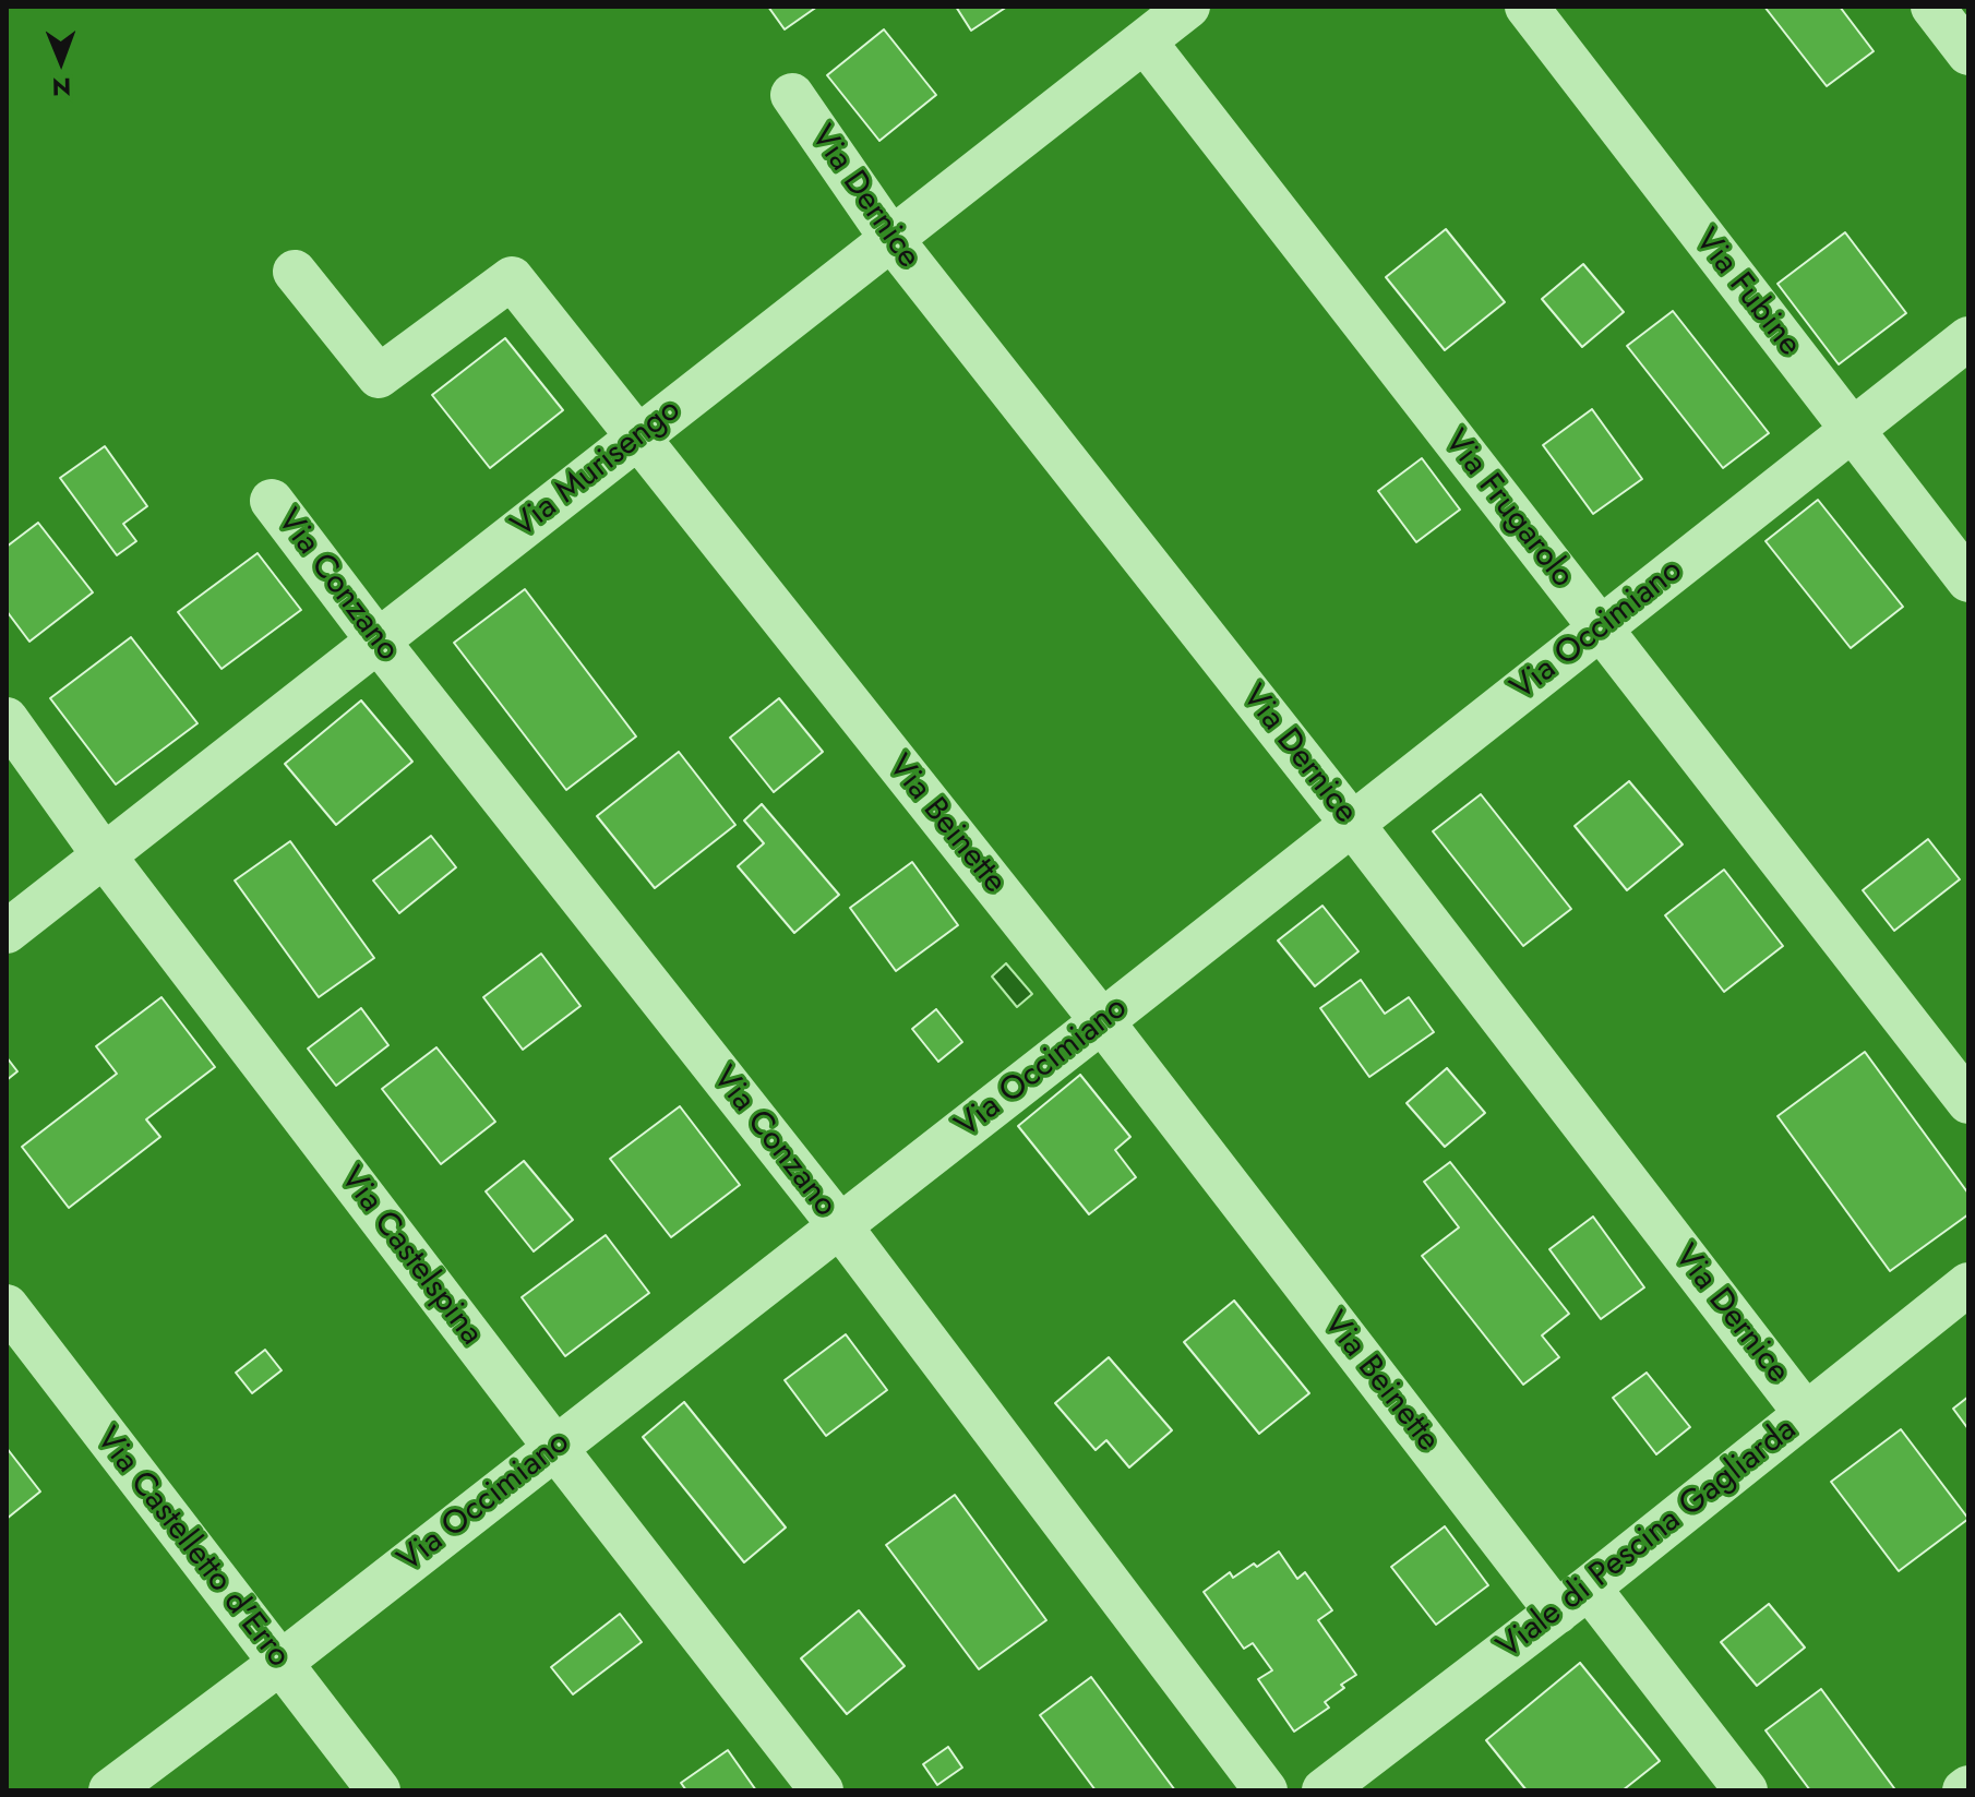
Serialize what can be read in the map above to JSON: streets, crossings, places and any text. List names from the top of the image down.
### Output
{
  "streets": {
    "street": [
      "Via Dernice",
      "Via Fubine",
      "Via Murisengo",
      "Via Frugarolo",
      "Via Conzano",
      "Via Occimiano",
      "Via Beinette",
      "Via Castelspina",
      "Viale di Pescina Gagliarda",
      "Via Castelletto d'Erro"
    ]
  },
  "crossings": [
    ["Via Dernice", "Via Murisengo"],
    ["Via Dernice", "Via Occimiano"],
    ["Via Dernice", "Viale di Pescina Gagliarda"],
    ["Via Fubine", "Via Occimiano"],
    ["Via Murisengo", "Via Frugarolo"],
    ["Via Murisengo", "Via Conzano"],
    ["Via Murisengo", "Via Beinette"],
    ["Via Murisengo", "Via Castelspina"],
    ["Via Frugarolo", "Via Occimiano"],
    ["Via Conzano", "Via Occimiano"],
    ["Via Occimiano", "Via Beinette"],
    ["Via Occimiano", "Via Castelspina"],
    ["Via Occimiano", "Via Castelletto d'Erro"],
    ["Via Beinette", "Viale di Pescina Gagliarda"]
  ],
  "north": "bottom"
}
